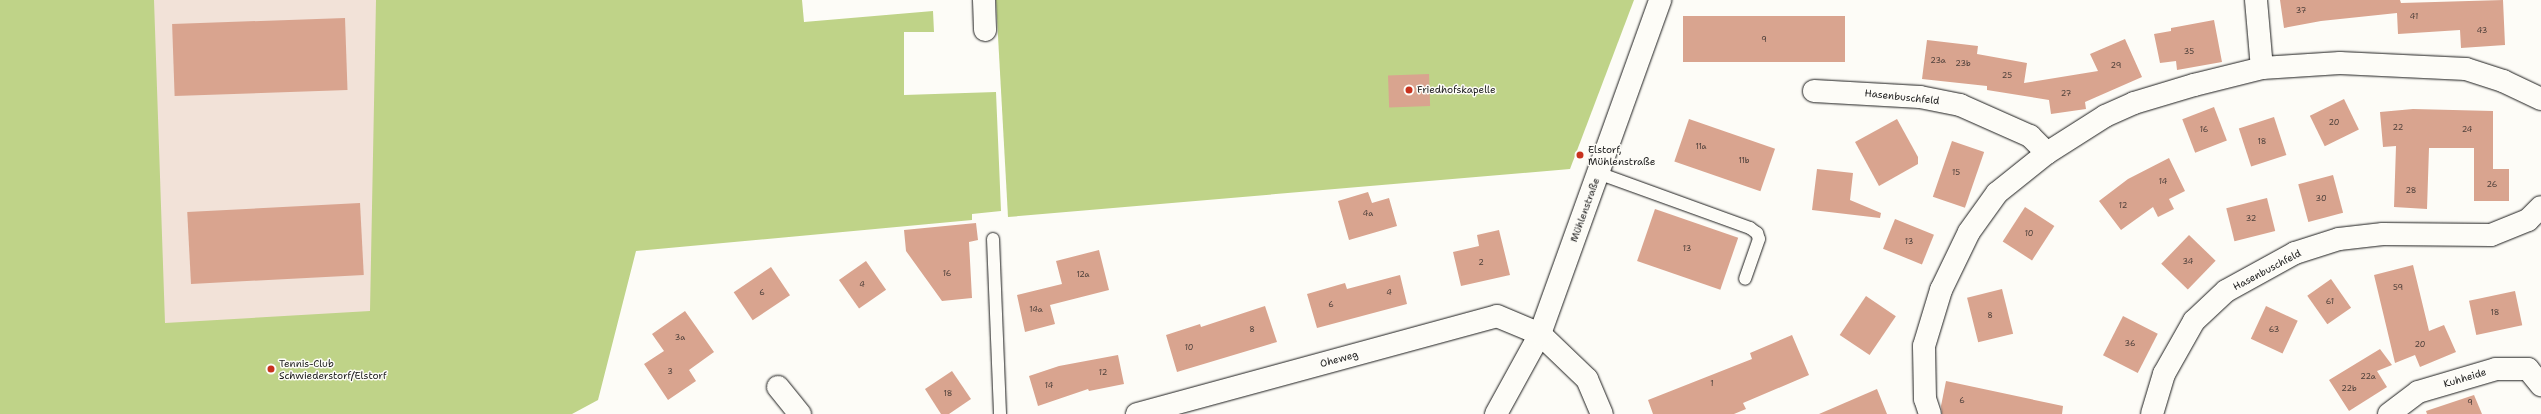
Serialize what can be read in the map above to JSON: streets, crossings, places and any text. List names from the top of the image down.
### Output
{
  "streets": {
    "street": [
      "Hasenbuschfeld",
      "Mühlenstraße",
      "Oheweg",
      "Kuhheide"
    ]
  },
  "crossings": [
    ["Mühlenstraße", "Oheweg"]
  ],
  "places": ["Friedhofskapelle", "Elstorf, Mühlenstraße", "Tennis-Club Schwiederstorf/Elstorf"],
  "house_numbers": [
    "37",
    "41",
    "43",
    "9",
    "35",
    "23a",
    "23b",
    "29",
    "25",
    "27",
    "20",
    "22",
    "16",
    "24",
    "18",
    "11a",
    "11b",
    "15",
    "14",
    "26",
    "28",
    "30",
    "12",
    "4a",
    "32",
    "10",
    "13",
    "13",
    "34",
    "2",
    "16",
    "12a",
    "4",
    "59",
    "6",
    "4",
    "61",
    "6",
    "14a",
    "18",
    "8",
    "8",
    "63",
    "3a",
    "36",
    "20",
    "10",
    "3",
    "12",
    "22a",
    "1",
    "14",
    "22b",
    "18",
    "6",
    "9"
  ]
}
